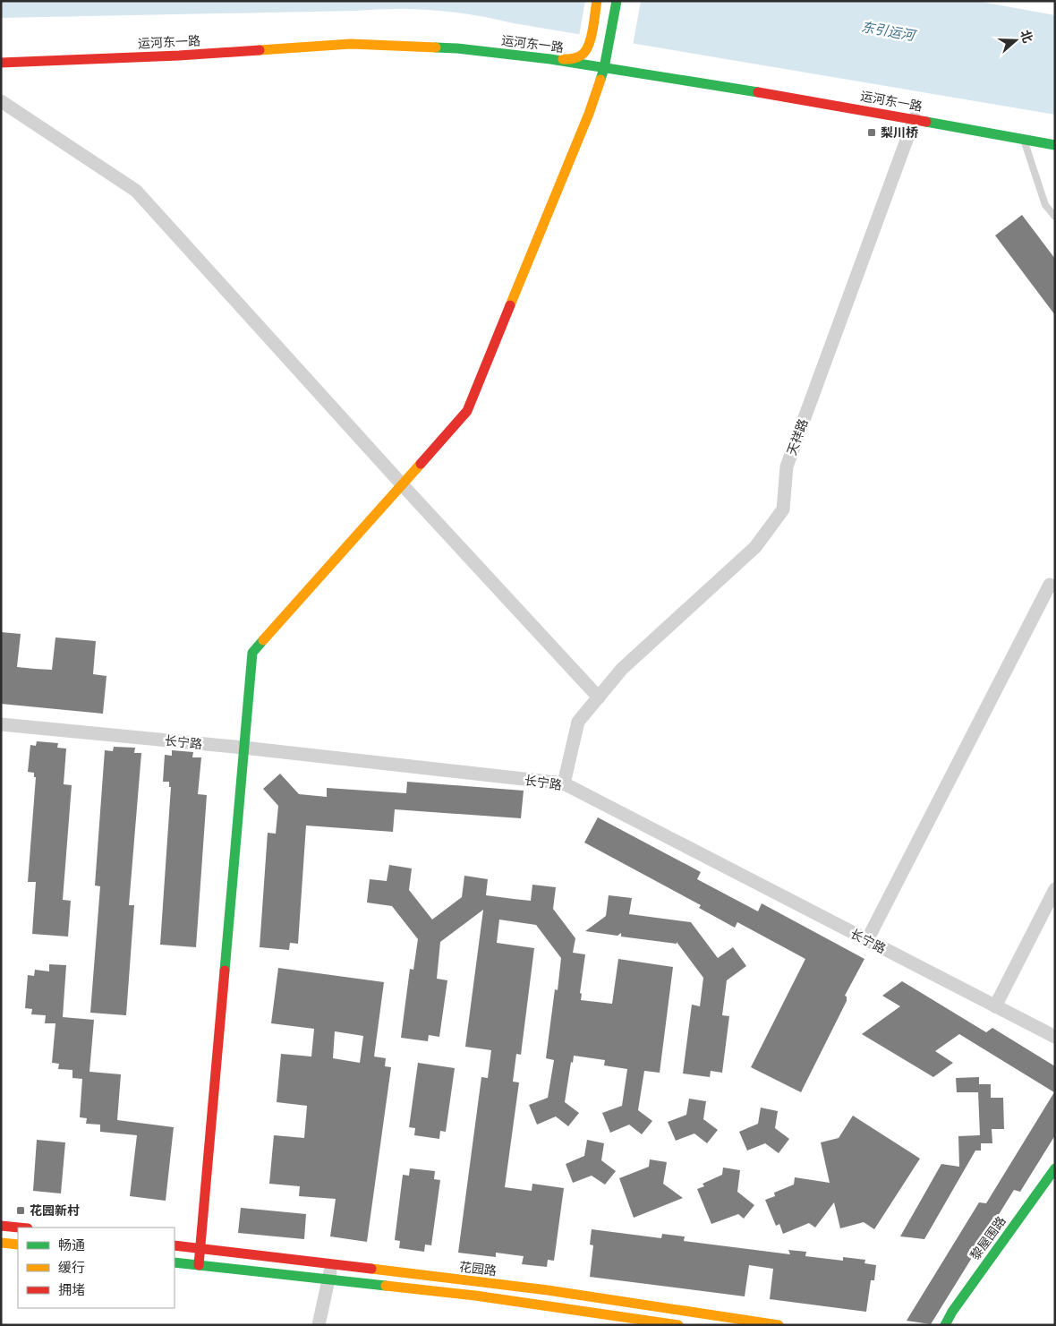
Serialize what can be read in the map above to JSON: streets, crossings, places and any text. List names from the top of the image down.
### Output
{
  "streets": {
    "street": [
      "运河东一路",
      "天祥路",
      "长宁路",
      "黎屋围路",
      "花园路"
    ]
  },
  "crossings": [
    ["运河东一路", "天祥路"],
    ["天祥路", "长宁路"]
  ],
  "water": ["东引运河"],
  "places": {
    "transit": ["梨川桥", "花园新村"]
  },
  "legend": ["畅通", "缓行", "拥堵"],
  "north": "right"
}
